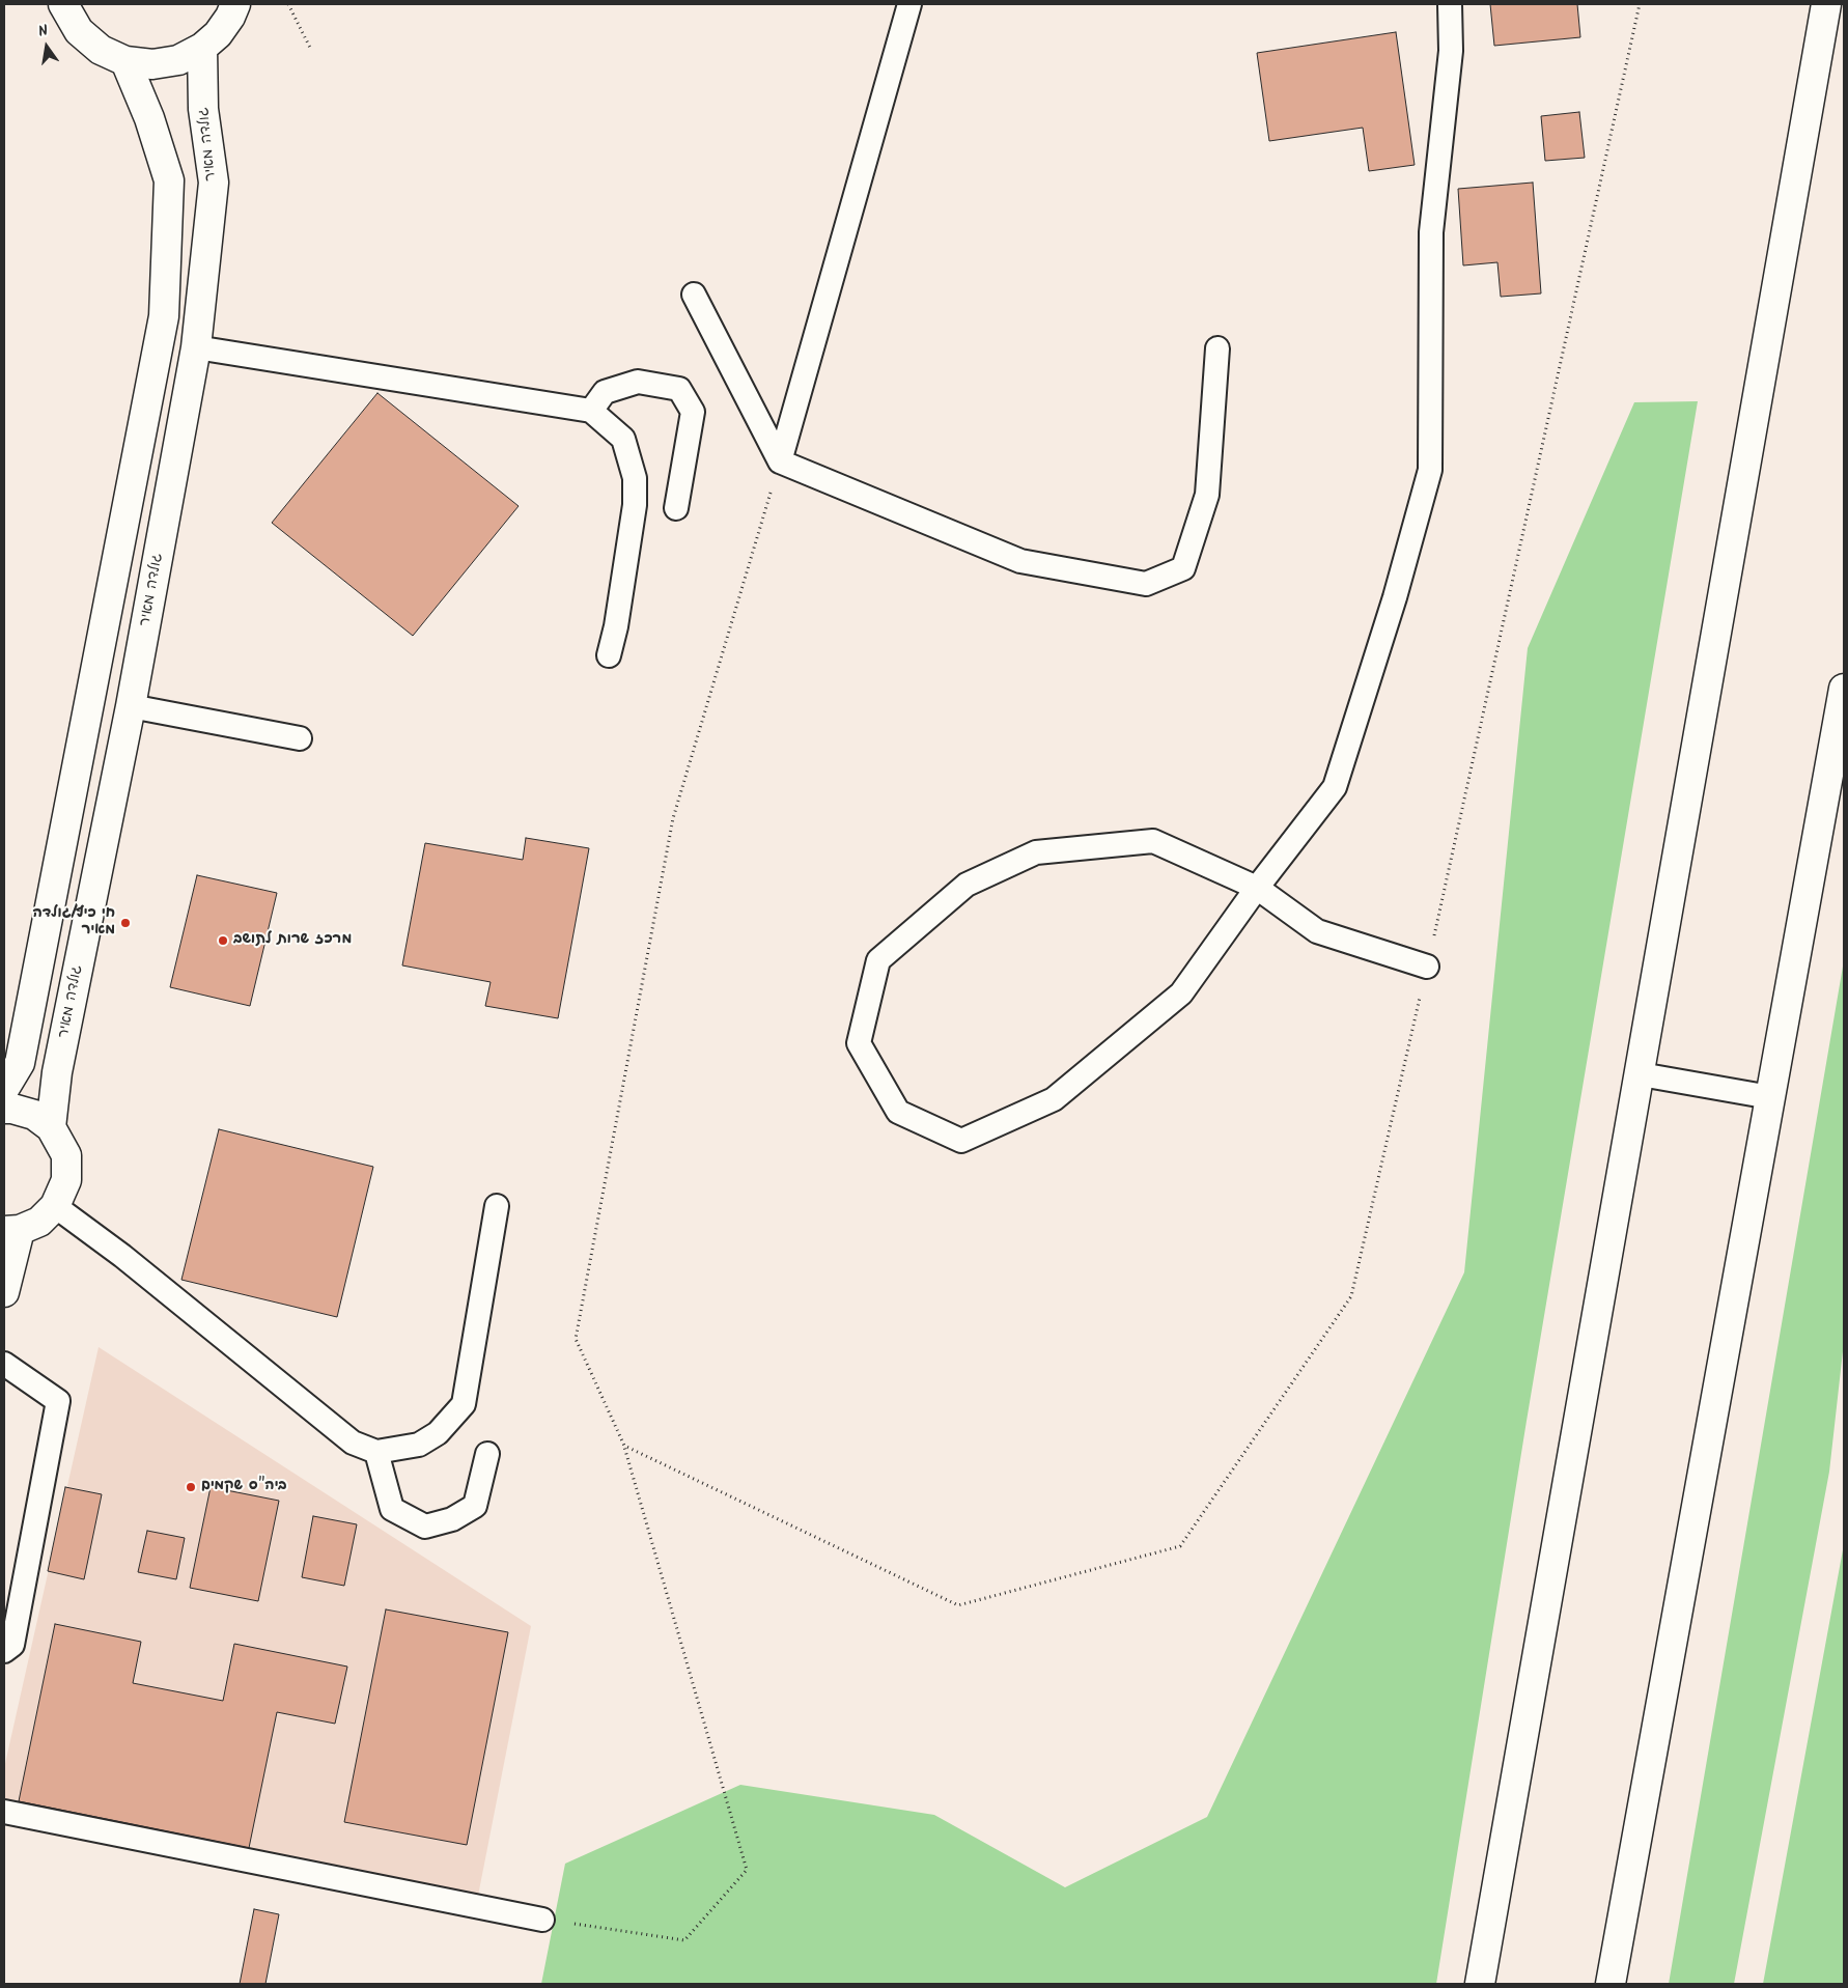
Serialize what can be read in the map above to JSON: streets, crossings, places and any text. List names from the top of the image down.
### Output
{
  "streets": {
    "main road": ["גולדה מאיר"]
  },
  "places": ["חי כיף/גולדה מאיר", "מרכז שרות לתושב", "ביה\"ס שקמים"],
  "north": "top"
}
